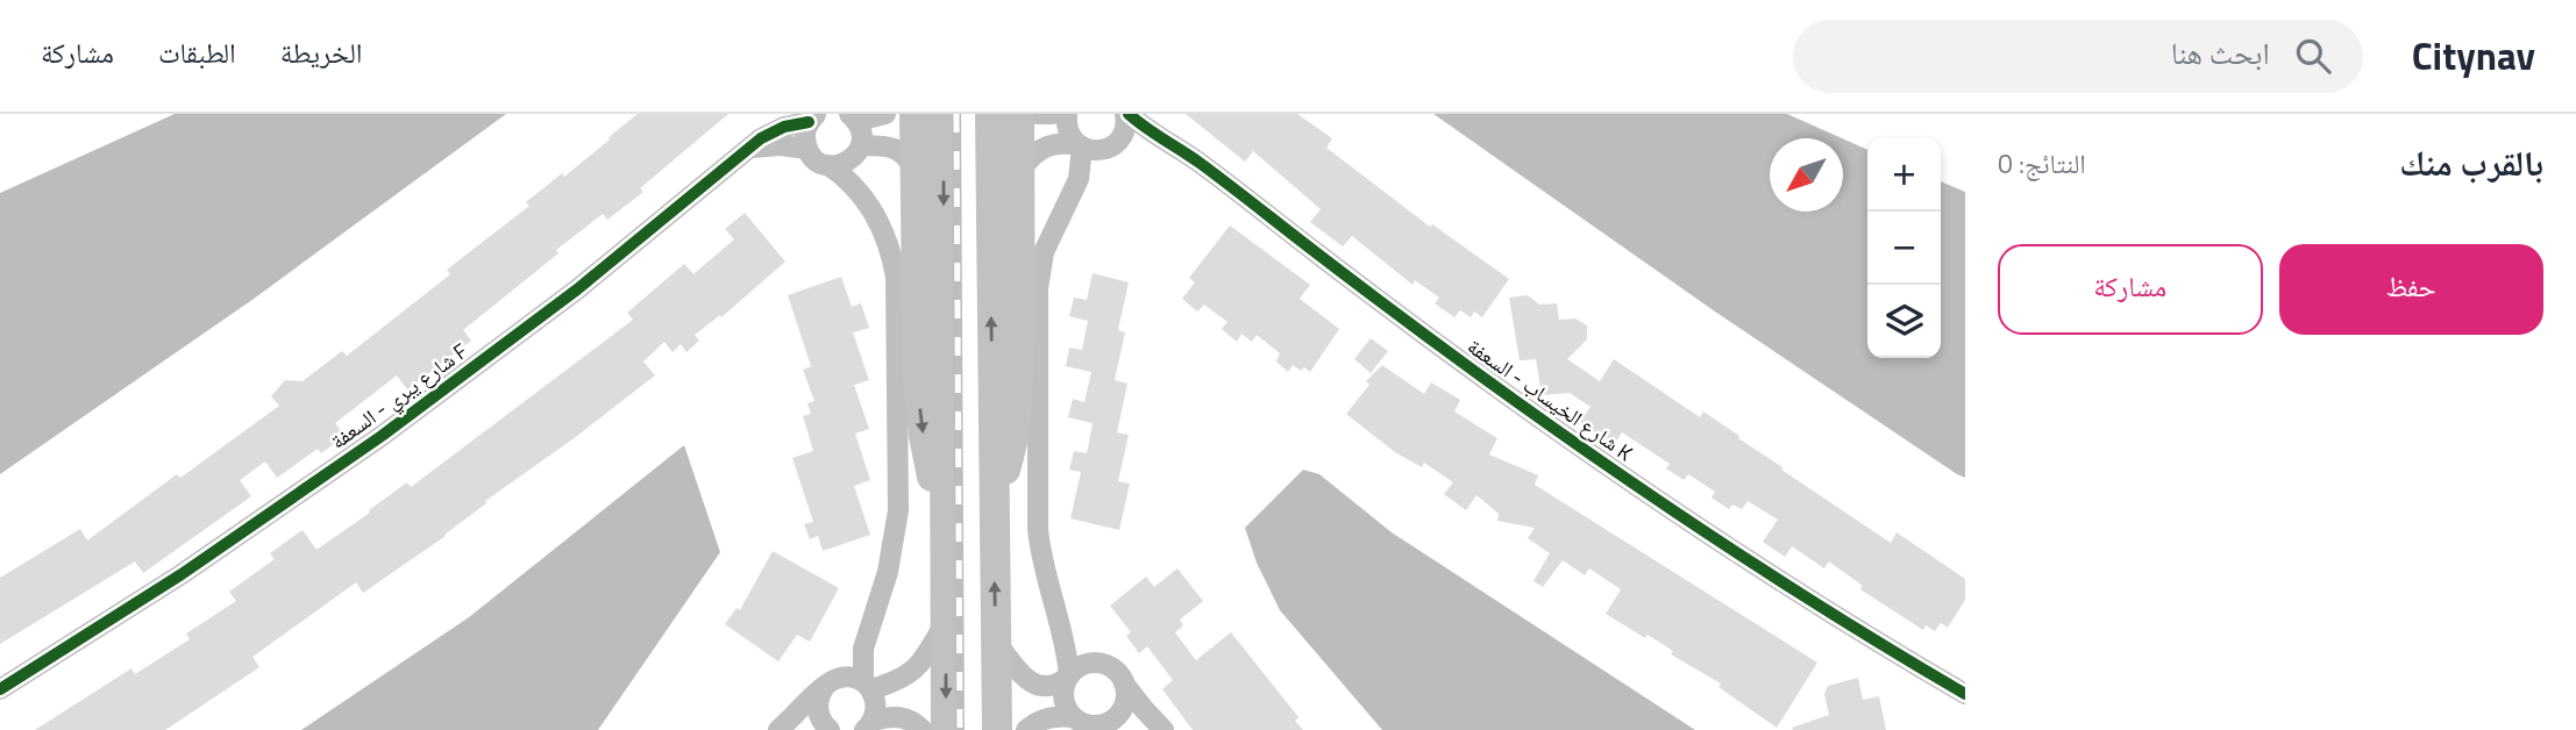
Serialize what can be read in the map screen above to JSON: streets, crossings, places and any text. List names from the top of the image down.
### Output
{
  "streets": {
    "street": ["شارع يبري - السعفة F", "شارع الخيساب - السعفة K"]
  },
  "north": "bottom left",
  "page": {
    "header": "Citynav",
    "search": "ابحث هنا",
    "nav": ["الخريطة", "الطبقات", "مشاركة"],
    "heading": ["بالقرب منك", "النتائج: 0"],
    "map_buttons": ["+", "−"],
    "buttons": ["حفظ", "مشاركة"]
  }
}
